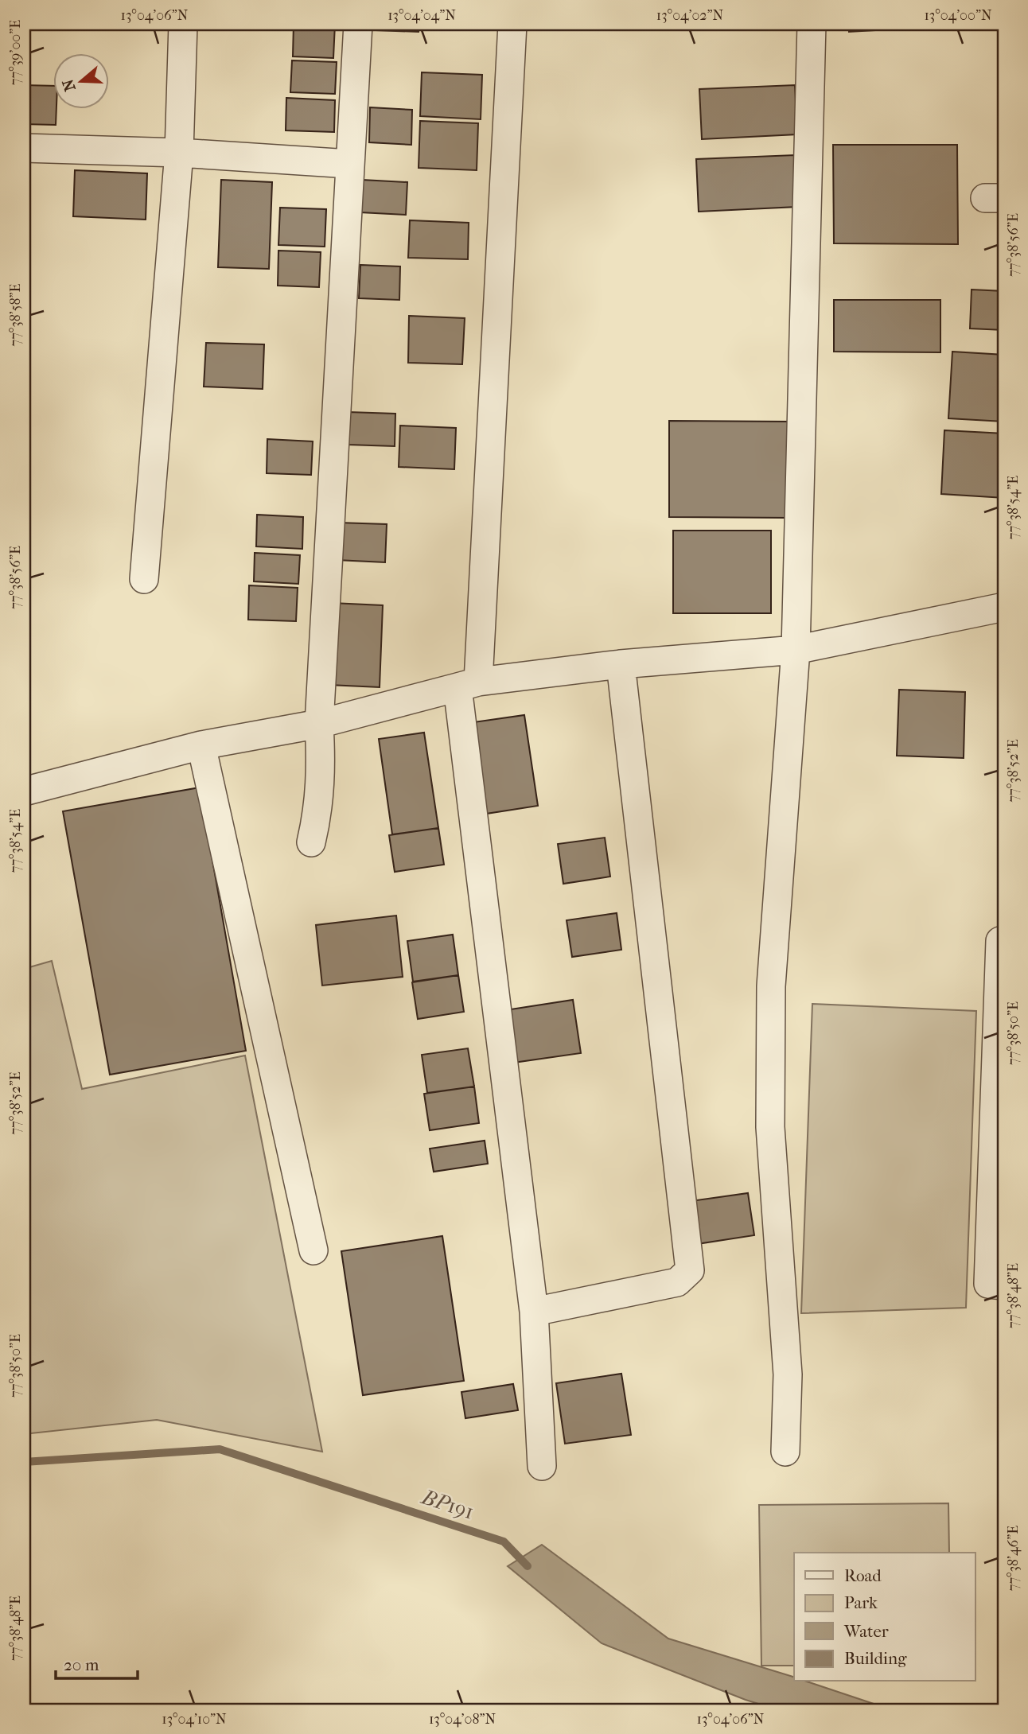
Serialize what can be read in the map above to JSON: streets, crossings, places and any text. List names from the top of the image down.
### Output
{
  "water": ["BP191"],
  "legend": [
    "Road",
    "Park",
    "Water",
    "Building"
  ],
  "scale_bar": "20 m",
  "north": "left",
  "coordinates": [
    "13°04'06\"N",
    "13°04'04\"N",
    "13°04'02\"N",
    "13°04'00\"N",
    "77°39'00\"E",
    "77°38'56\"E",
    "77°38'58\"E",
    "77°38'54\"E",
    "77°38'52\"E",
    "77°38'50\"E",
    "77°38'48\"E",
    "77°38'46\"E",
    "13°04'10\"N",
    "13°04'08\"N"
  ]
}
